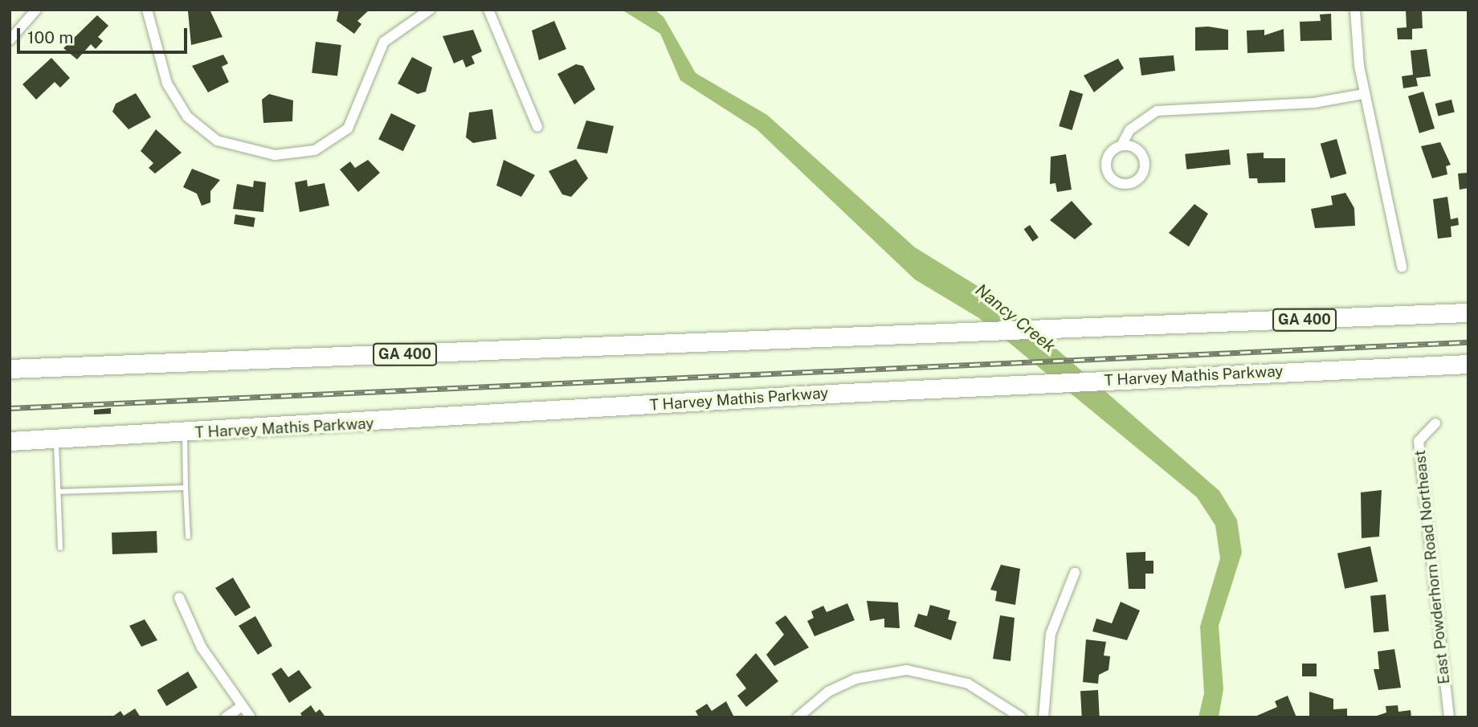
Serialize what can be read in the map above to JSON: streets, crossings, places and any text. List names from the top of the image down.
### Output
{
  "streets": {
    "highway": ["GA 400", "T Harvey Mathis Parkway"],
    "street": ["East Powderhorn Road Northeast"]
  },
  "water": ["Nancy Creek"],
  "scale_bar": "100 m"
}
